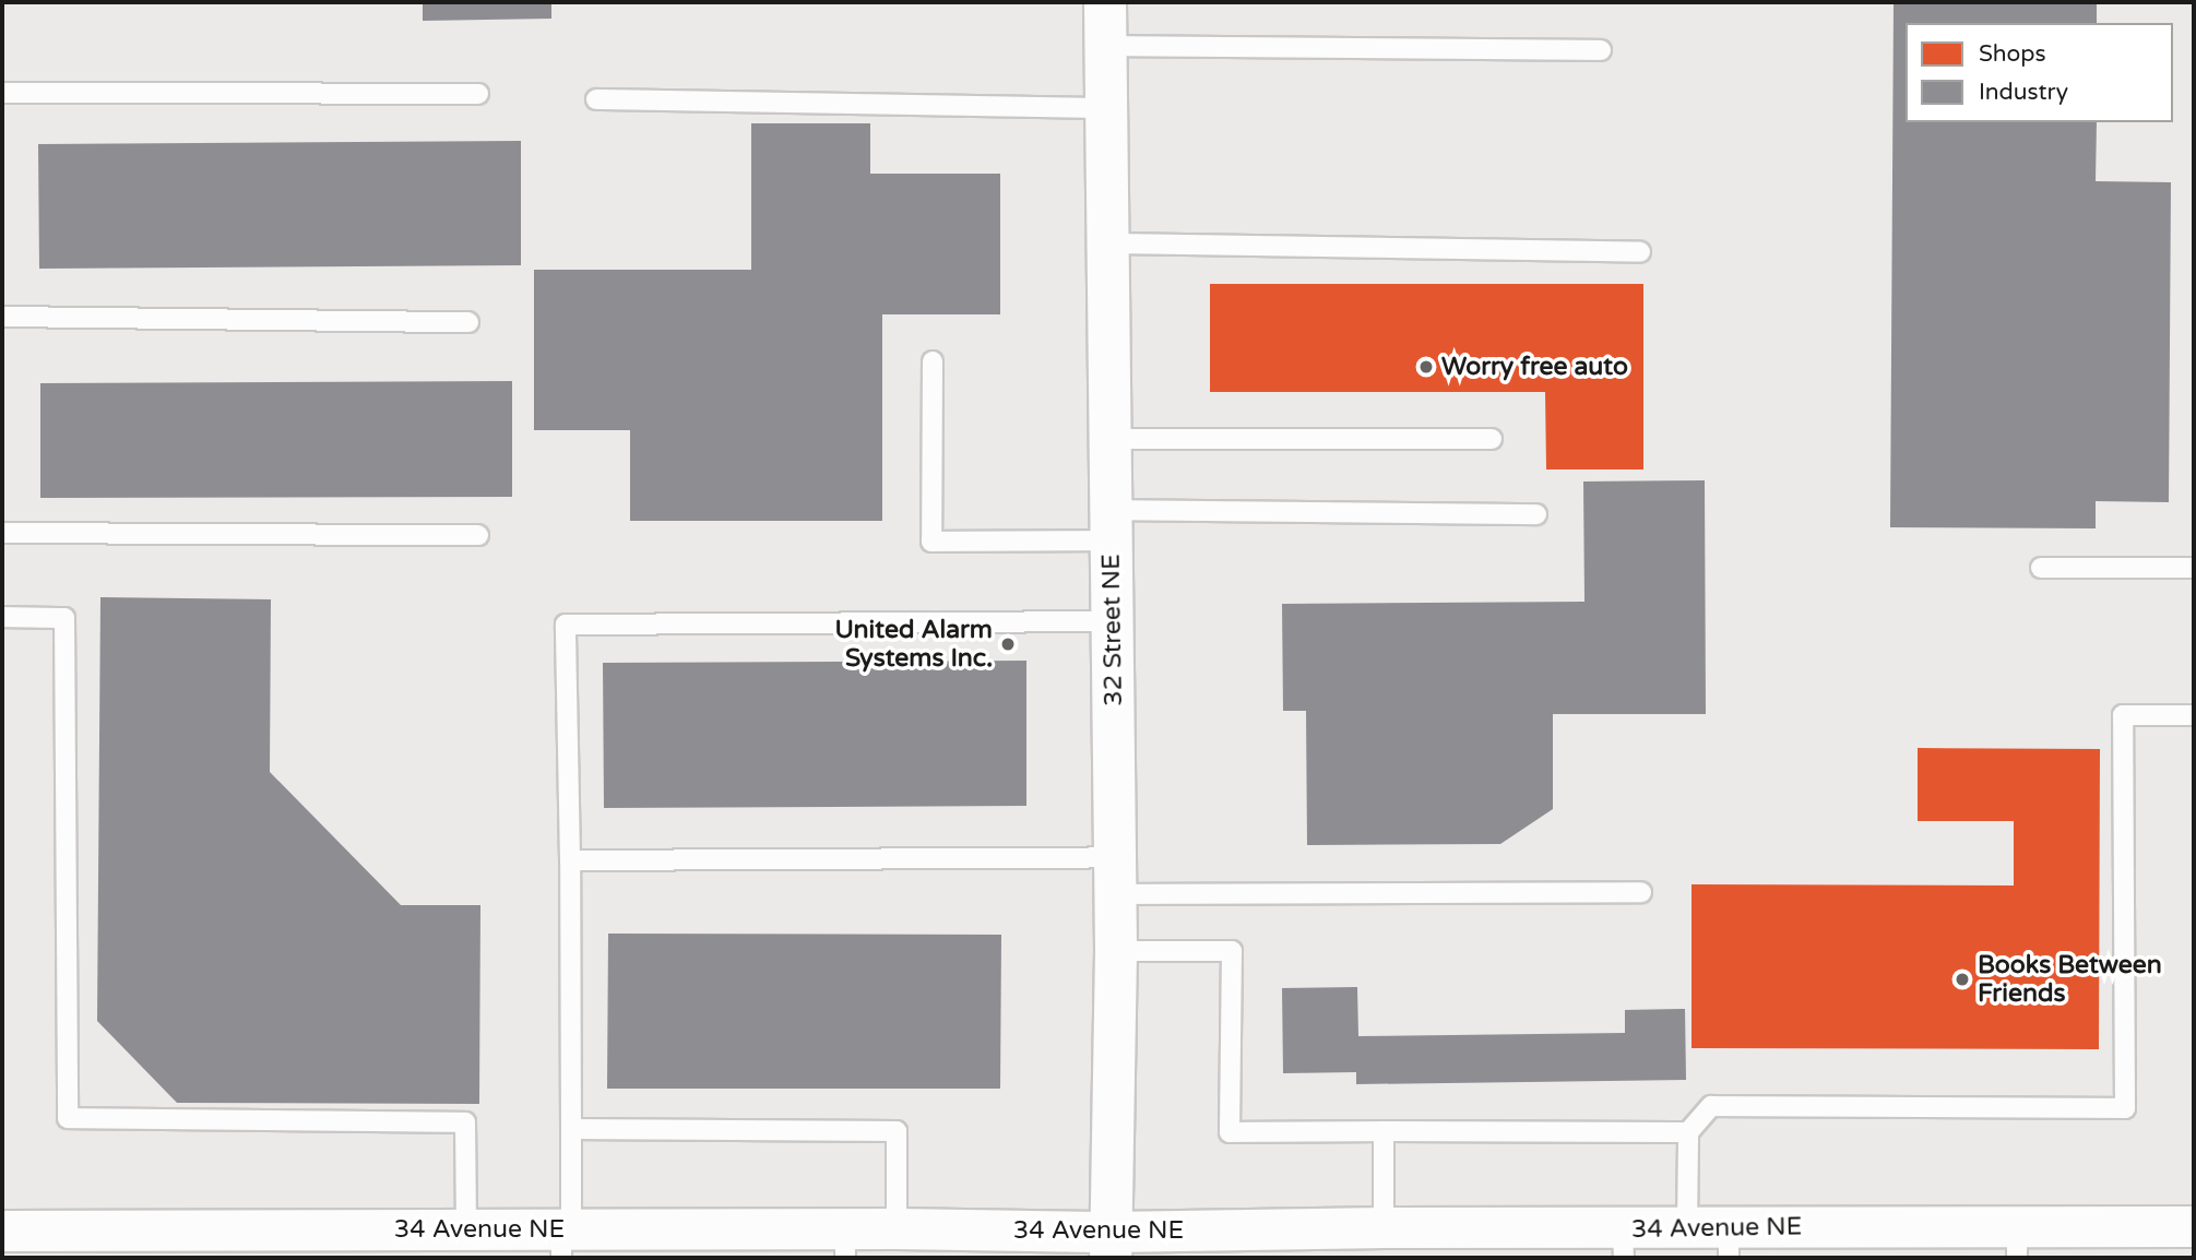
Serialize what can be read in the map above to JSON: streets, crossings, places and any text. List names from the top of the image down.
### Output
{
  "streets": {
    "street": ["32 Street NE", "34 Avenue NE"]
  },
  "crossings": [
    ["32 Street NE", "34 Avenue NE"]
  ],
  "places": ["Worry free auto", "United Alarm Systems Inc.", "Books Between Friends"],
  "legend": ["Shops", "Industry"]
}
